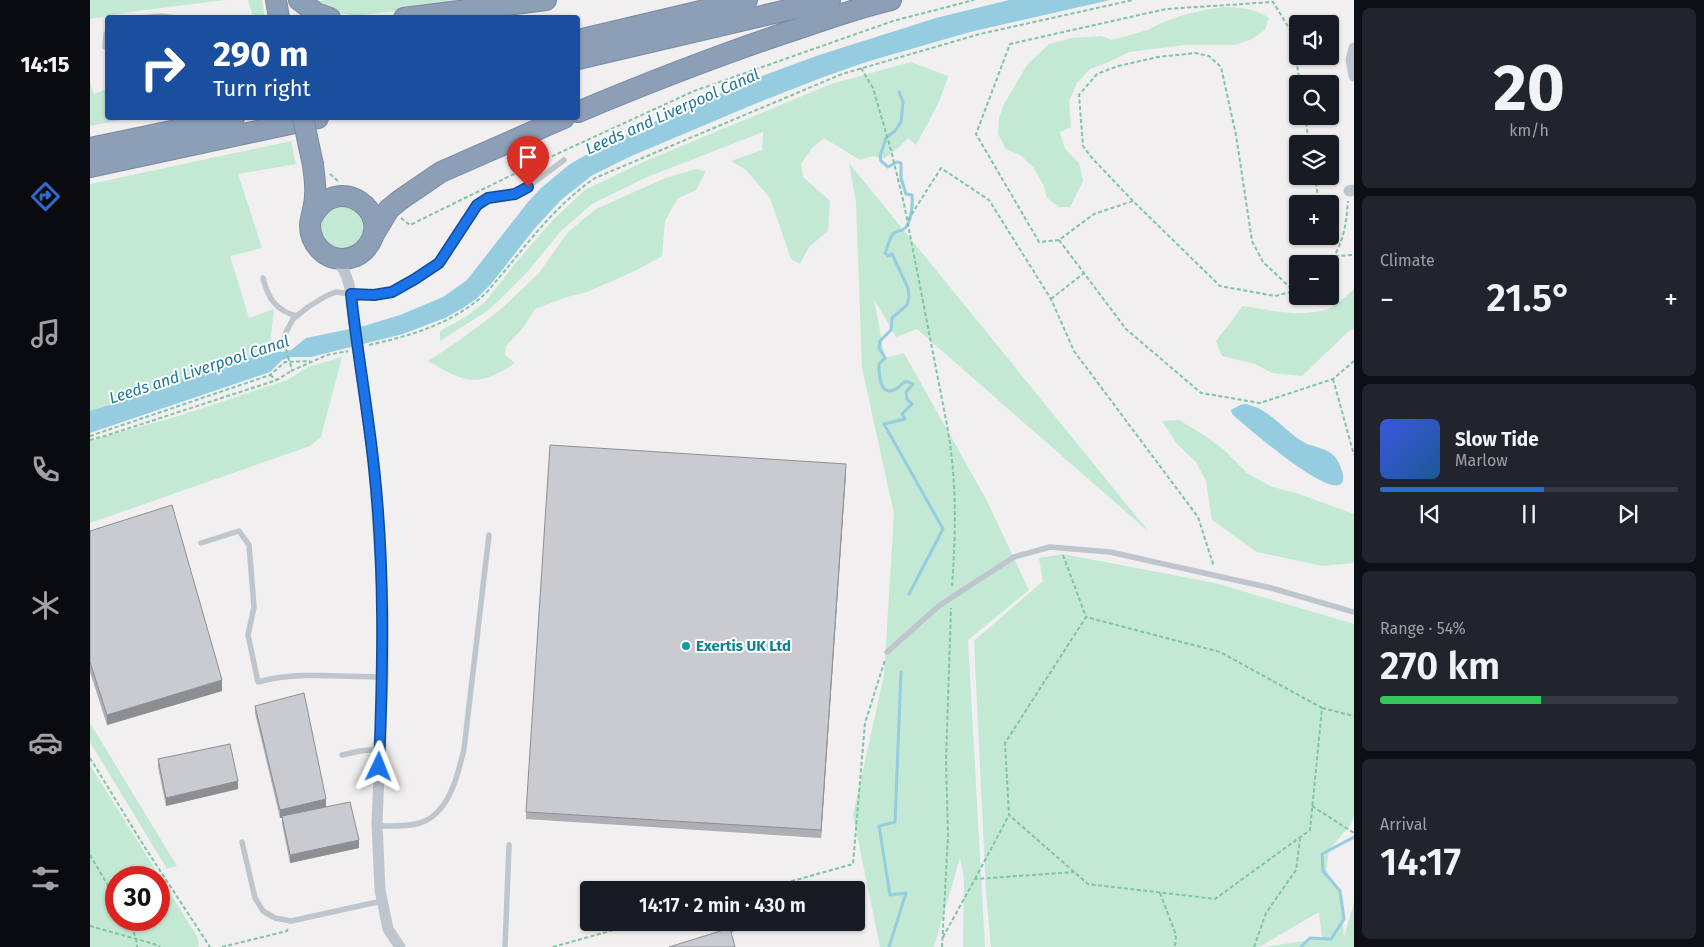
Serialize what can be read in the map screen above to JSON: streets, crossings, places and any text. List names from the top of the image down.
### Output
{
  "water": ["Leeds and Liverpool Canal"],
  "places": ["Exertis UK Ltd"],
  "page": {
    "tabs": "14:15",
    "tile": [
      ["20", "km/h"],
      "Climate",
      ["Range · 54%", "270 km"],
      ["Arrival", "14:17"]
    ],
    "map_buttons": ["+", "−"],
    "turn": ["290 m", "Turn right"],
    "heat": ["−", "21.5°", "+"],
    "song": ["Slow Tide", "Marlow"],
    "limit": "30",
    "trip": "14:17 · 2 min · 430 m"
  }
}
